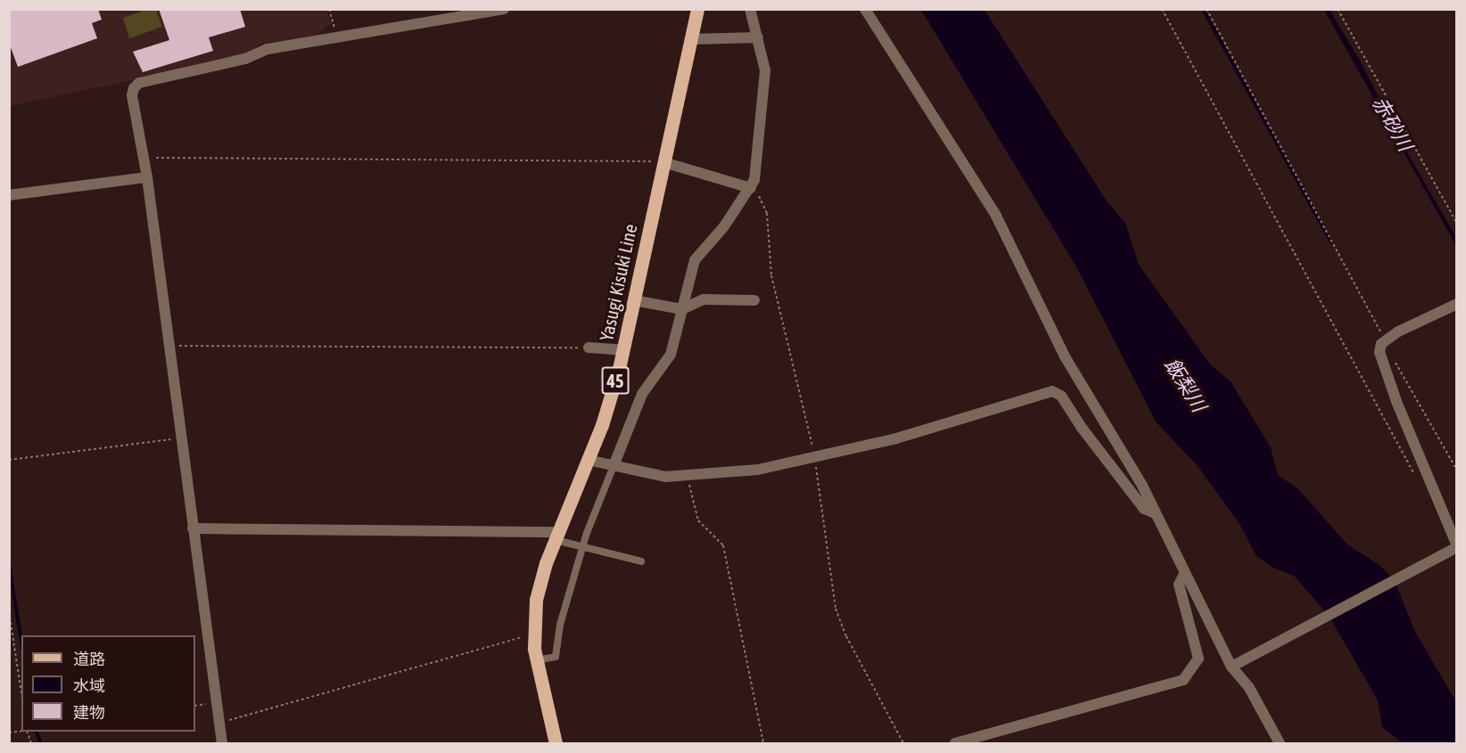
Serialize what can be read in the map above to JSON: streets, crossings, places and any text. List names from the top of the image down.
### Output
{
  "streets": {
    "main road": ["Yasugi Kisuki Line", "45"]
  },
  "water": ["赤砂川", "飯梨川"],
  "legend": ["道路", "水域", "建物"]
}
